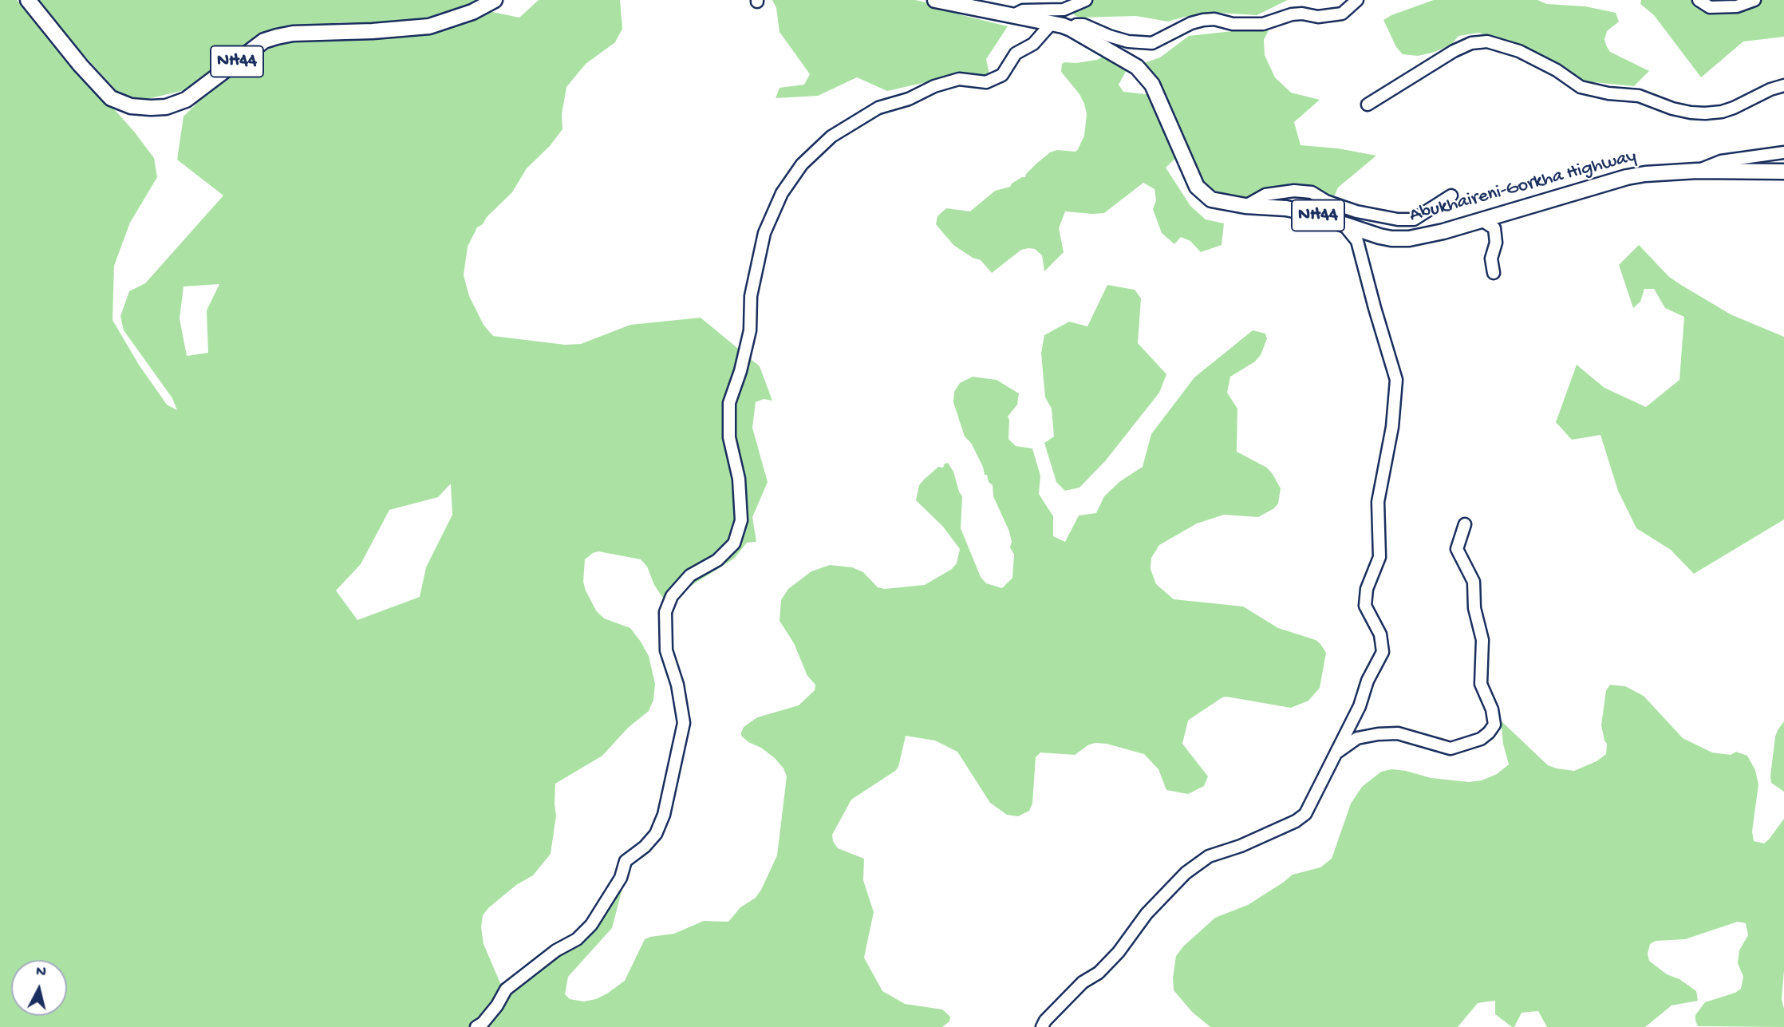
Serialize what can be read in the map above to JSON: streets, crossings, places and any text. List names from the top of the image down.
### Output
{
  "streets": {
    "main road": ["NH44", "Abukhaireni-Gorkha Highway"]
  },
  "north": "top"
}
